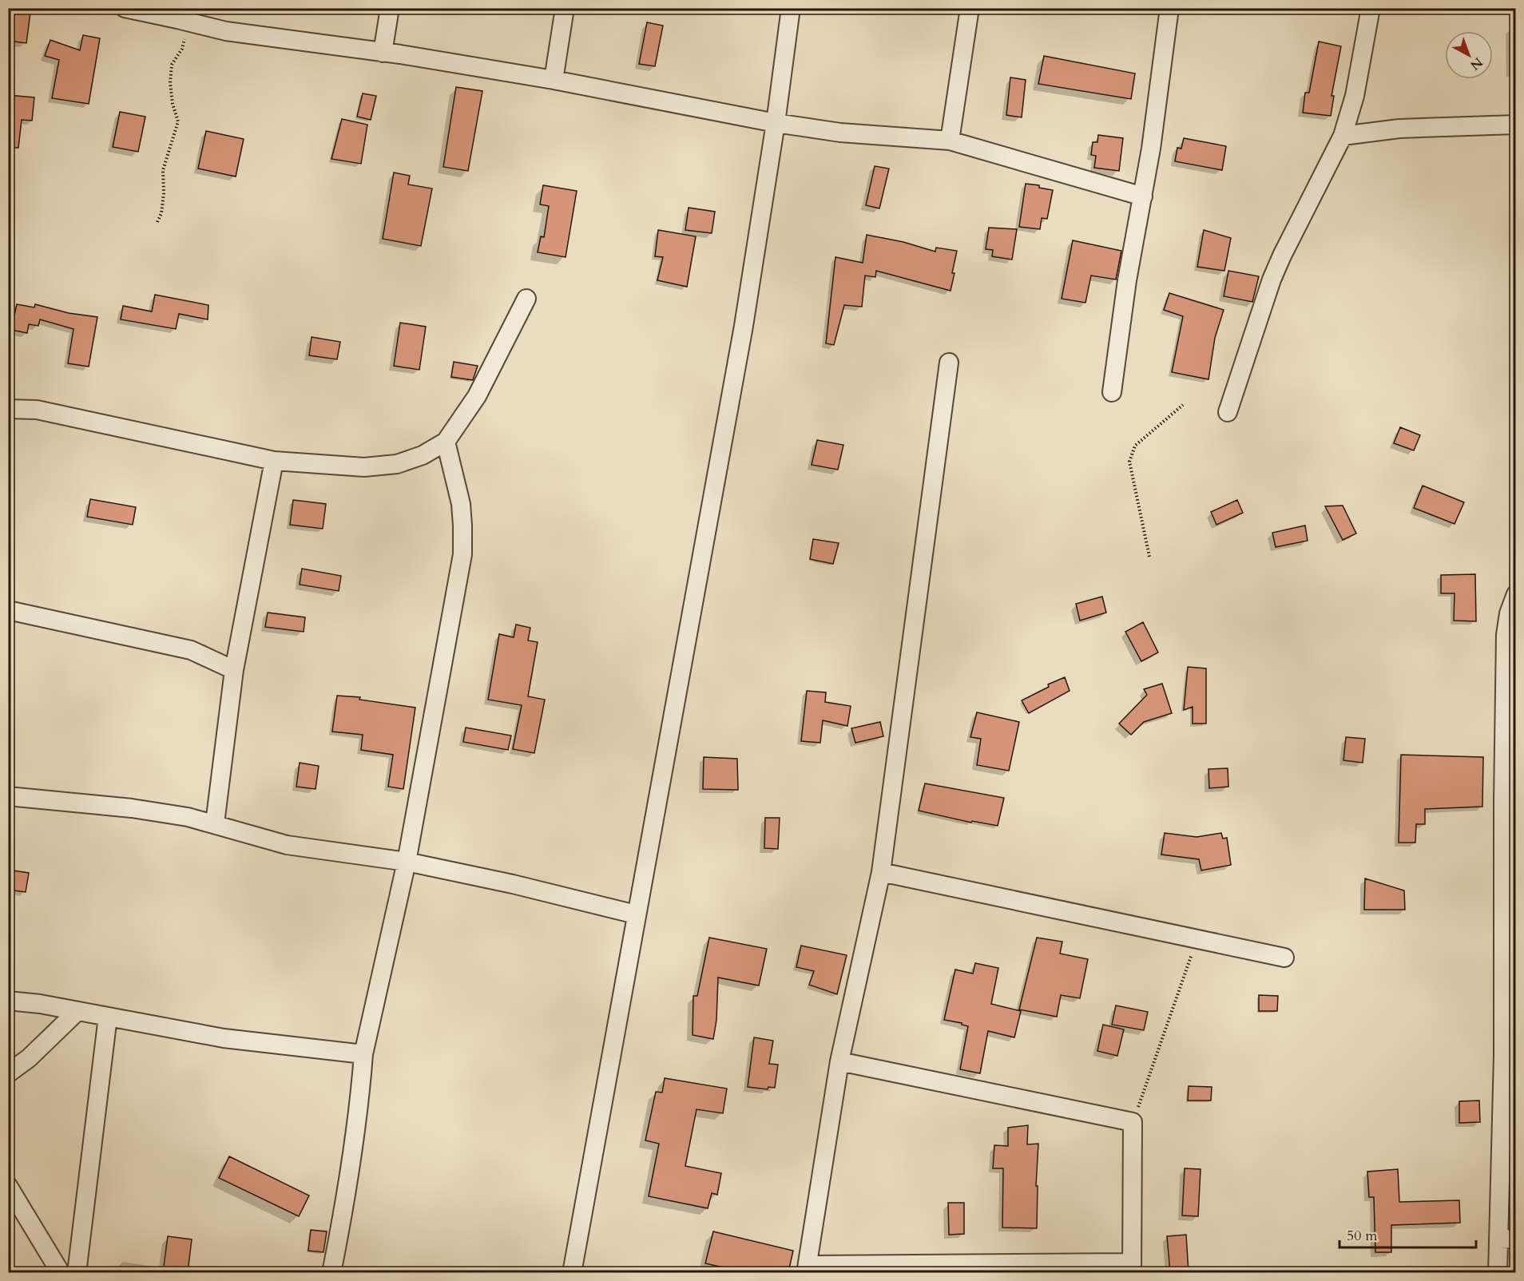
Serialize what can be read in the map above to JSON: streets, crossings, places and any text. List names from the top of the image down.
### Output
{
  "scale_bar": "50 m",
  "north": "bottom right"
}
